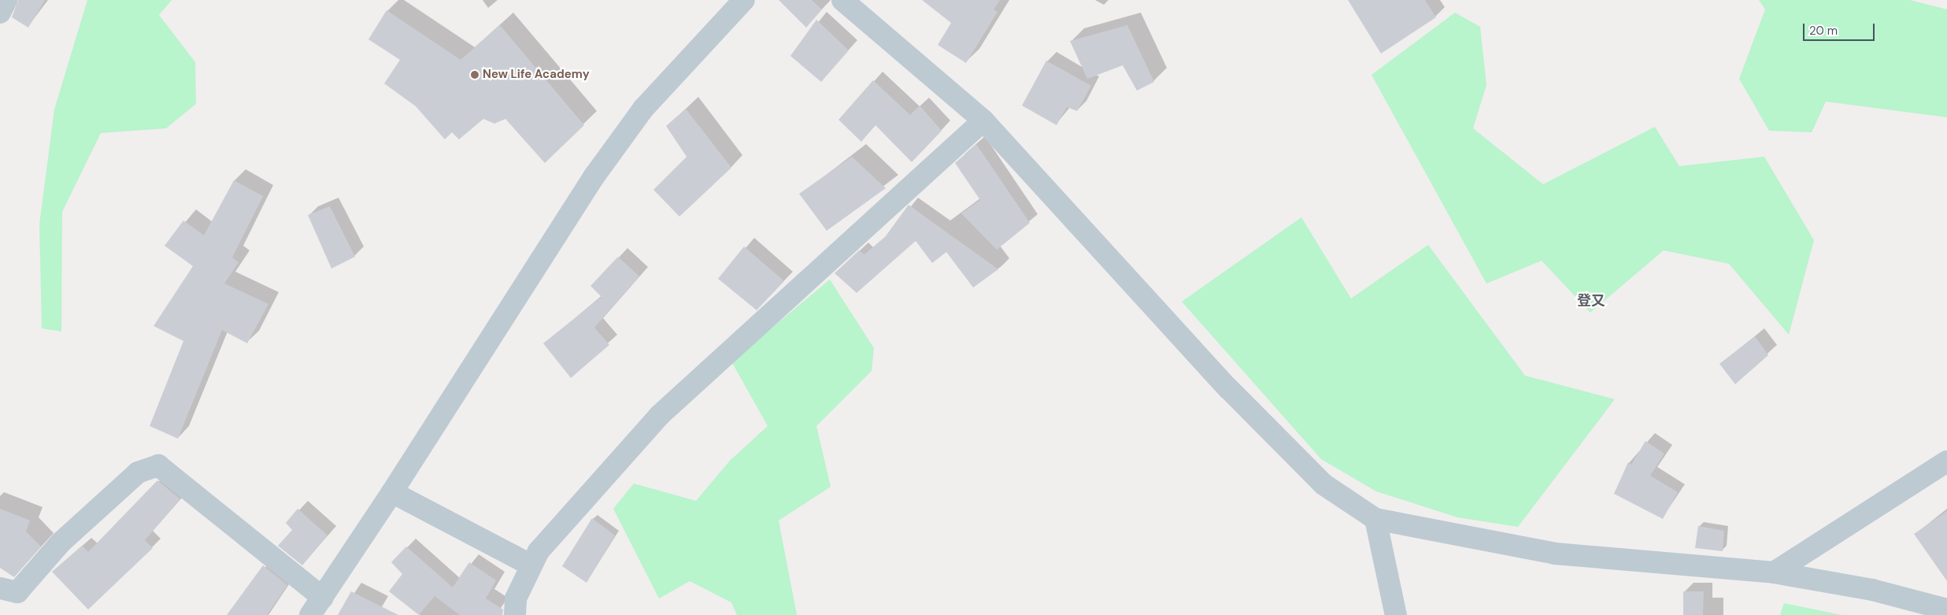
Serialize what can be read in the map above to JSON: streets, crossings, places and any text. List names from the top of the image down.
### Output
{
  "districts": ["登又"],
  "places": ["New Life Academy"],
  "scale_bar": "20 m"
}
